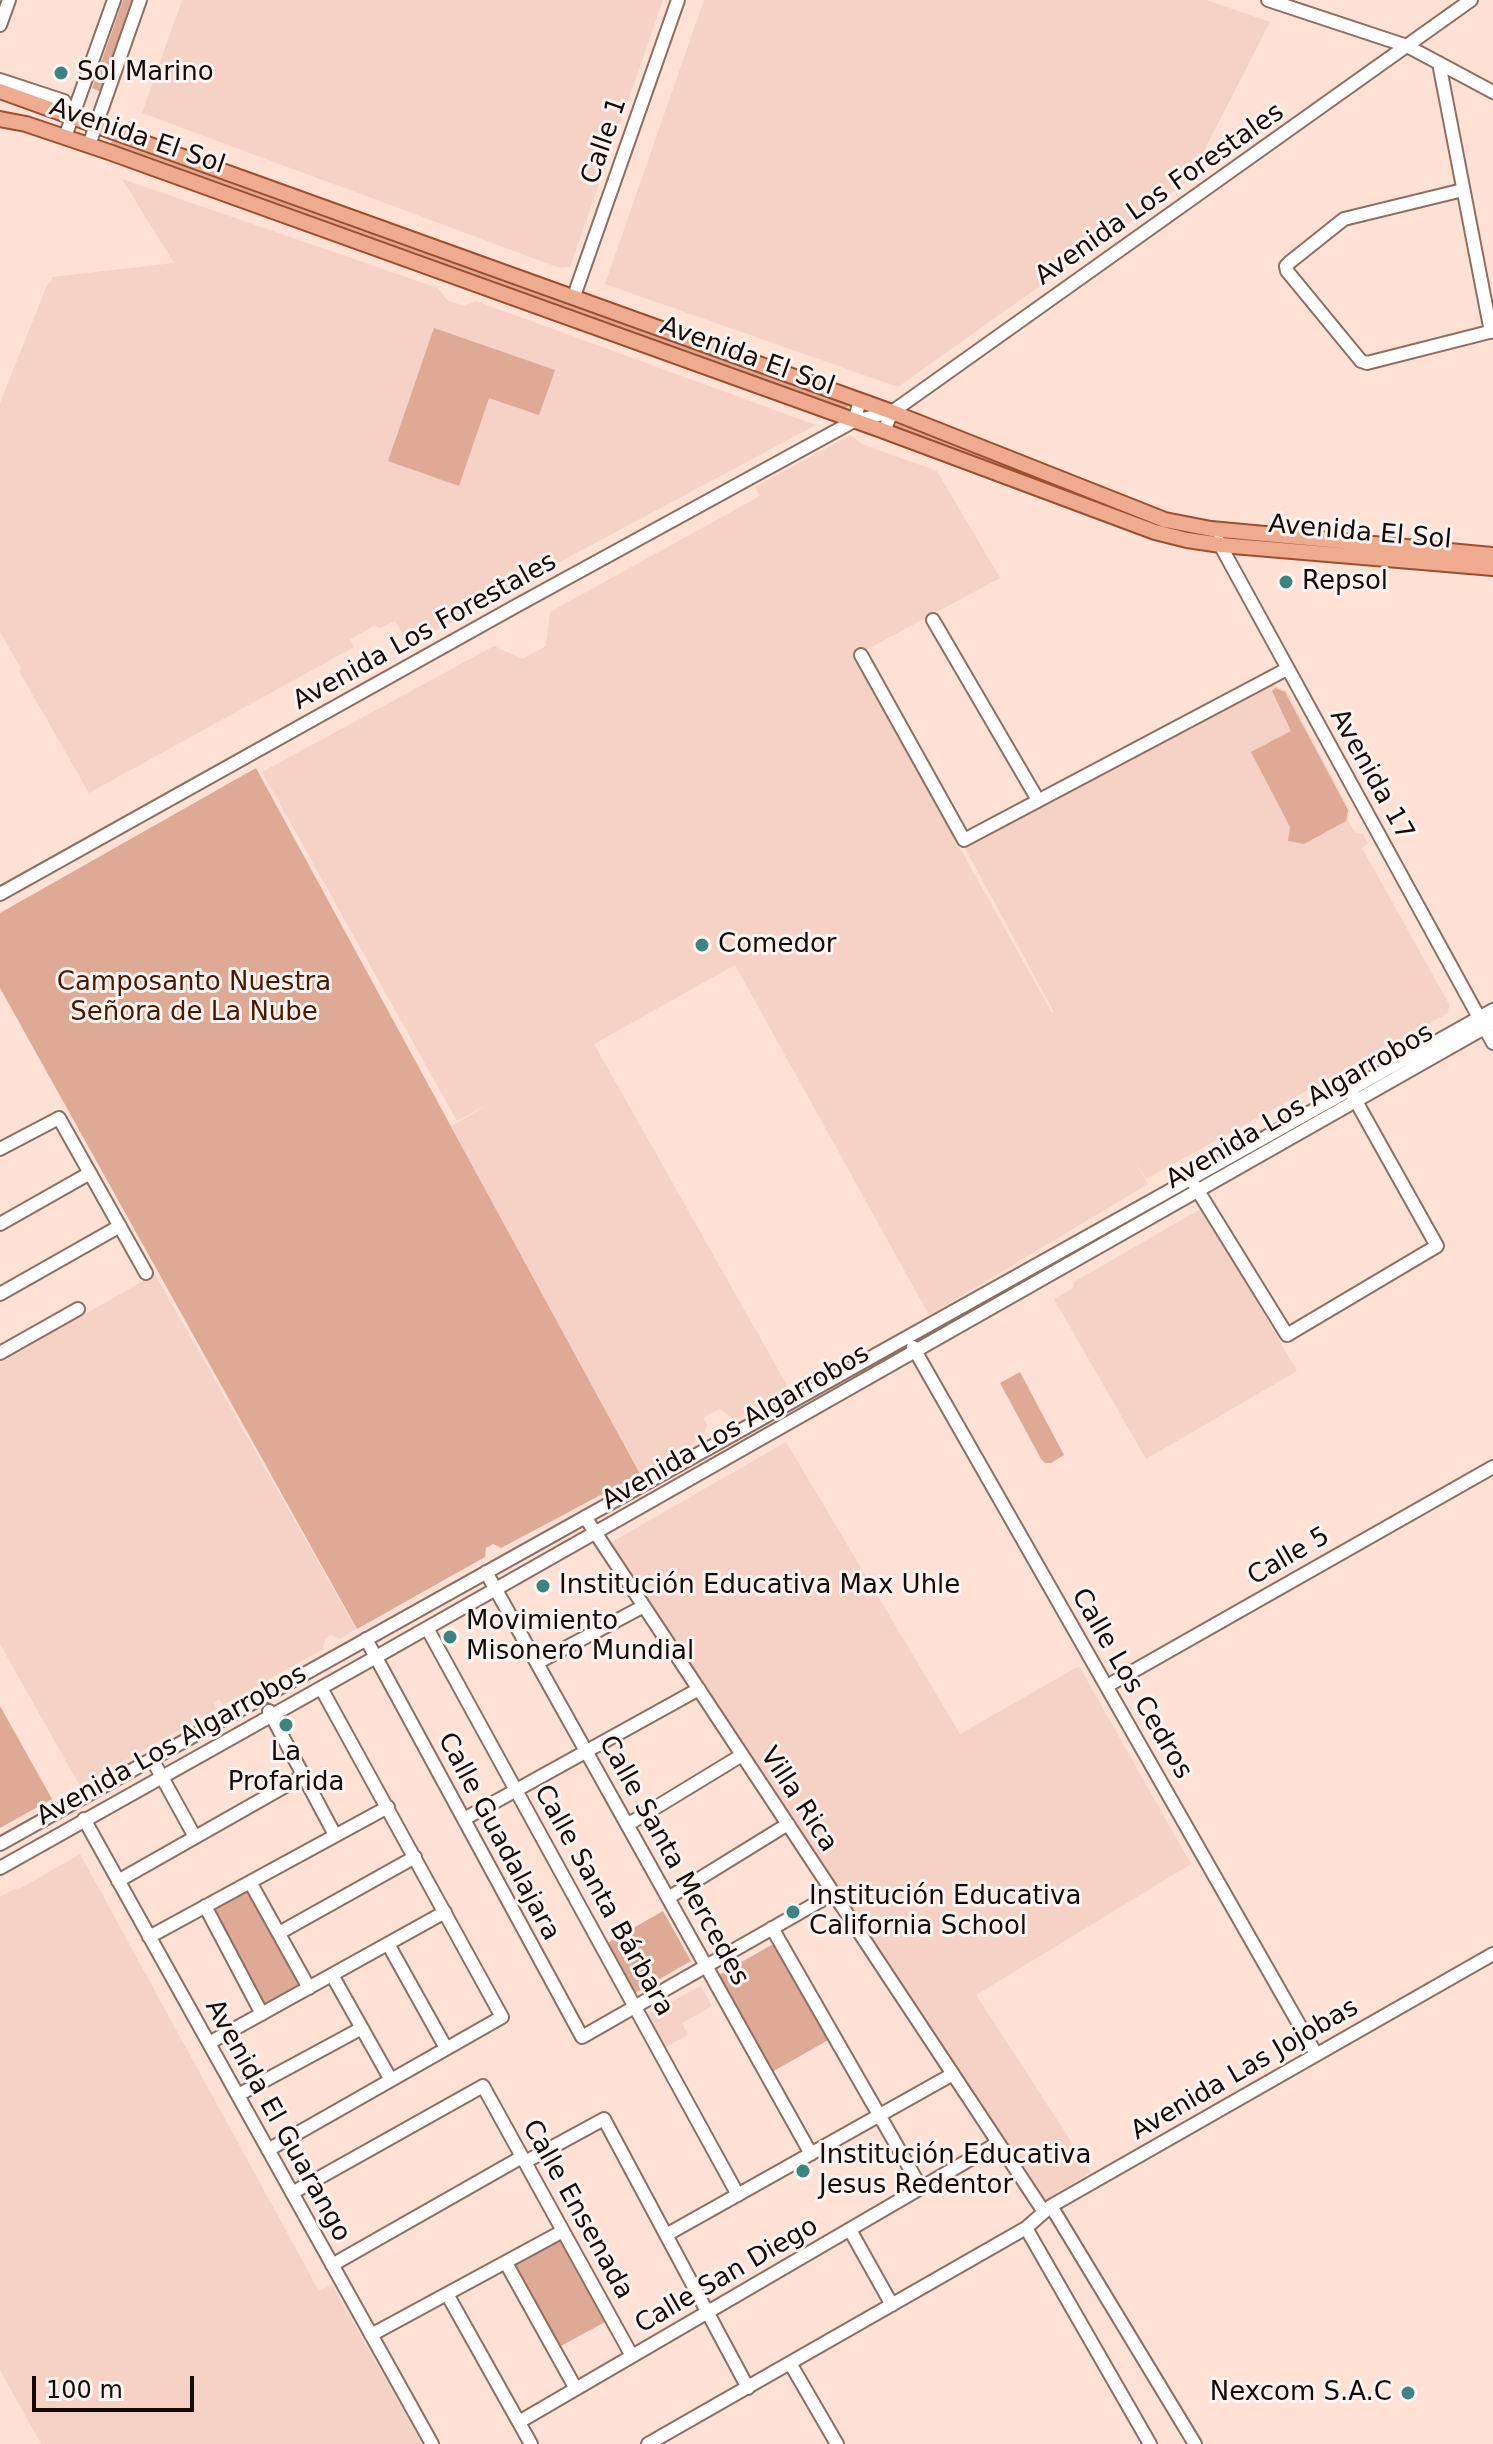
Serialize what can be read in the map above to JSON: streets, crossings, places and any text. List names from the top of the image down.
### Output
{
  "streets": {
    "main road": ["Avenida El Sol"],
    "street": [
      "Calle 1",
      "Avenida Los Forestales",
      "Avenida 17",
      "Avenida Los Algarrobos",
      "Calle 5",
      "Calle Los Cedros",
      "Villa Rica",
      "Calle Guadalajara",
      "Calle Santa Mercedes",
      "Calle Santa Bárbara",
      "Avenida Las Jojobas",
      "Avenida El Guarango",
      "Calle Ensenada",
      "Calle San Diego"
    ]
  },
  "crossings": [
    ["Avenida El Sol", "Calle 1"],
    ["Avenida El Sol", "Avenida Los Forestales"],
    ["Avenida El Sol", "Avenida 17"],
    ["Avenida 17", "Avenida Los Algarrobos"],
    ["Avenida Los Algarrobos", "Calle Los Cedros"],
    ["Avenida Los Algarrobos", "Villa Rica"],
    ["Avenida Los Algarrobos", "Calle Guadalajara"],
    ["Avenida Los Algarrobos", "Calle Santa Mercedes"],
    ["Avenida Los Algarrobos", "Calle Santa Bárbara"],
    ["Avenida Los Algarrobos", "Avenida El Guarango"],
    ["Calle 5", "Calle Los Cedros"],
    ["Calle Los Cedros", "Avenida Las Jojobas"],
    ["Villa Rica", "Avenida Las Jojobas"],
    ["Villa Rica", "Calle San Diego"],
    ["Calle Guadalajara", "Calle Santa Bárbara"],
    ["Avenida El Guarango", "Calle Ensenada"],
    ["Calle Ensenada", "Calle San Diego"]
  ],
  "parks": ["Camposanto Nuestra Señora de La Nube"],
  "places": [
    "Sol Marino",
    "Repsol",
    "Comedor",
    "Institución Educativa Max Uhle",
    "Movimiento Misonero Mundial",
    "La Profarida",
    "Institución Educativa California School",
    "Institución Educativa Jesus Redentor",
    "Nexcom S.A.C"
  ],
  "scale_bar": "100 m"
}
